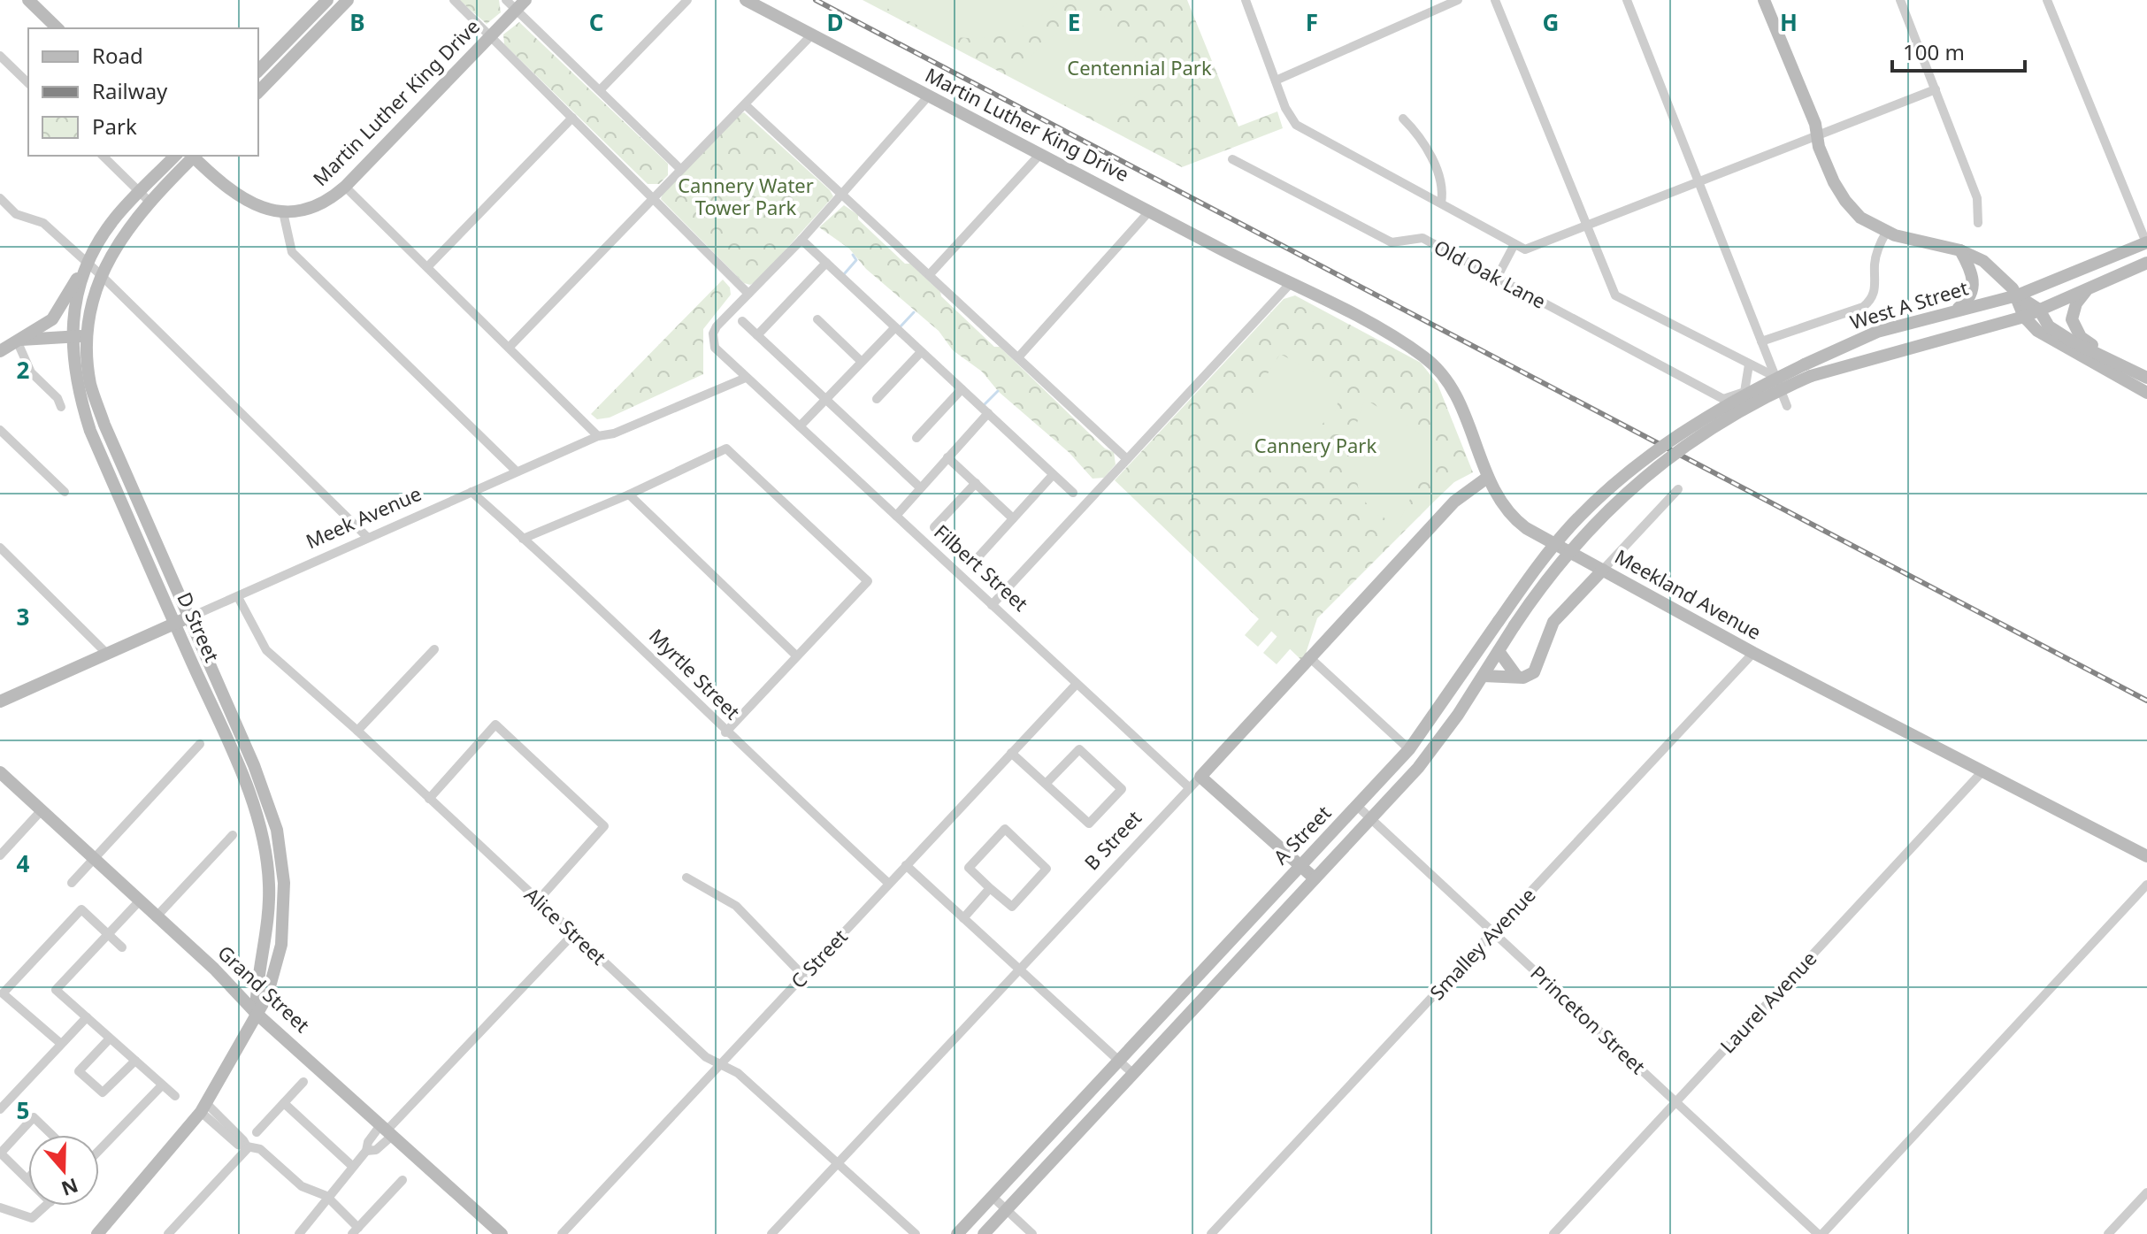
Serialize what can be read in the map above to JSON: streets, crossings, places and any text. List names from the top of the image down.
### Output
{
  "streets": {
    "main road": [
      "Martin Luther King Drive",
      "West A Street",
      "Meek Avenue",
      "Meekland Avenue",
      "D Street",
      "A Street",
      "B Street",
      "Grand Street"
    ],
    "street": [
      "Old Oak Lane",
      "Filbert Street",
      "Myrtle Street",
      "Alice Street",
      "Smalley Avenue",
      "C Street",
      "Laurel Avenue",
      "Princeton Street"
    ]
  },
  "crossings": [
    ["Martin Luther King Drive", "Meekland Avenue"],
    ["West A Street", "A Street"],
    ["Meek Avenue", "Filbert Street"],
    ["Meek Avenue", "D Street"],
    ["Meek Avenue", "Myrtle Street"],
    ["Meek Avenue", "Alice Street"],
    ["Filbert Street", "B Street"],
    ["Filbert Street", "C Street"],
    ["Meekland Avenue", "B Street"],
    ["Meekland Avenue", "Smalley Avenue"],
    ["Meekland Avenue", "Laurel Avenue"],
    ["D Street", "Grand Street"],
    ["Myrtle Street", "C Street"],
    ["A Street", "Princeton Street"],
    ["B Street", "Alice Street"],
    ["Alice Street", "C Street"],
    ["Smalley Avenue", "Princeton Street"],
    ["Laurel Avenue", "Princeton Street"]
  ],
  "parks": ["Centennial Park", "Cannery Water Tower Park", "Cannery Park"],
  "legend": ["Road", "Railway", "Park"],
  "scale_bar": "100 m",
  "north": "bottom",
  "grid": {
    "columns": [
      "B",
      "C",
      "D",
      "E",
      "F",
      "G",
      "H"
    ],
    "rows": [
      "2",
      "3",
      "4",
      "5"
    ]
  }
}
